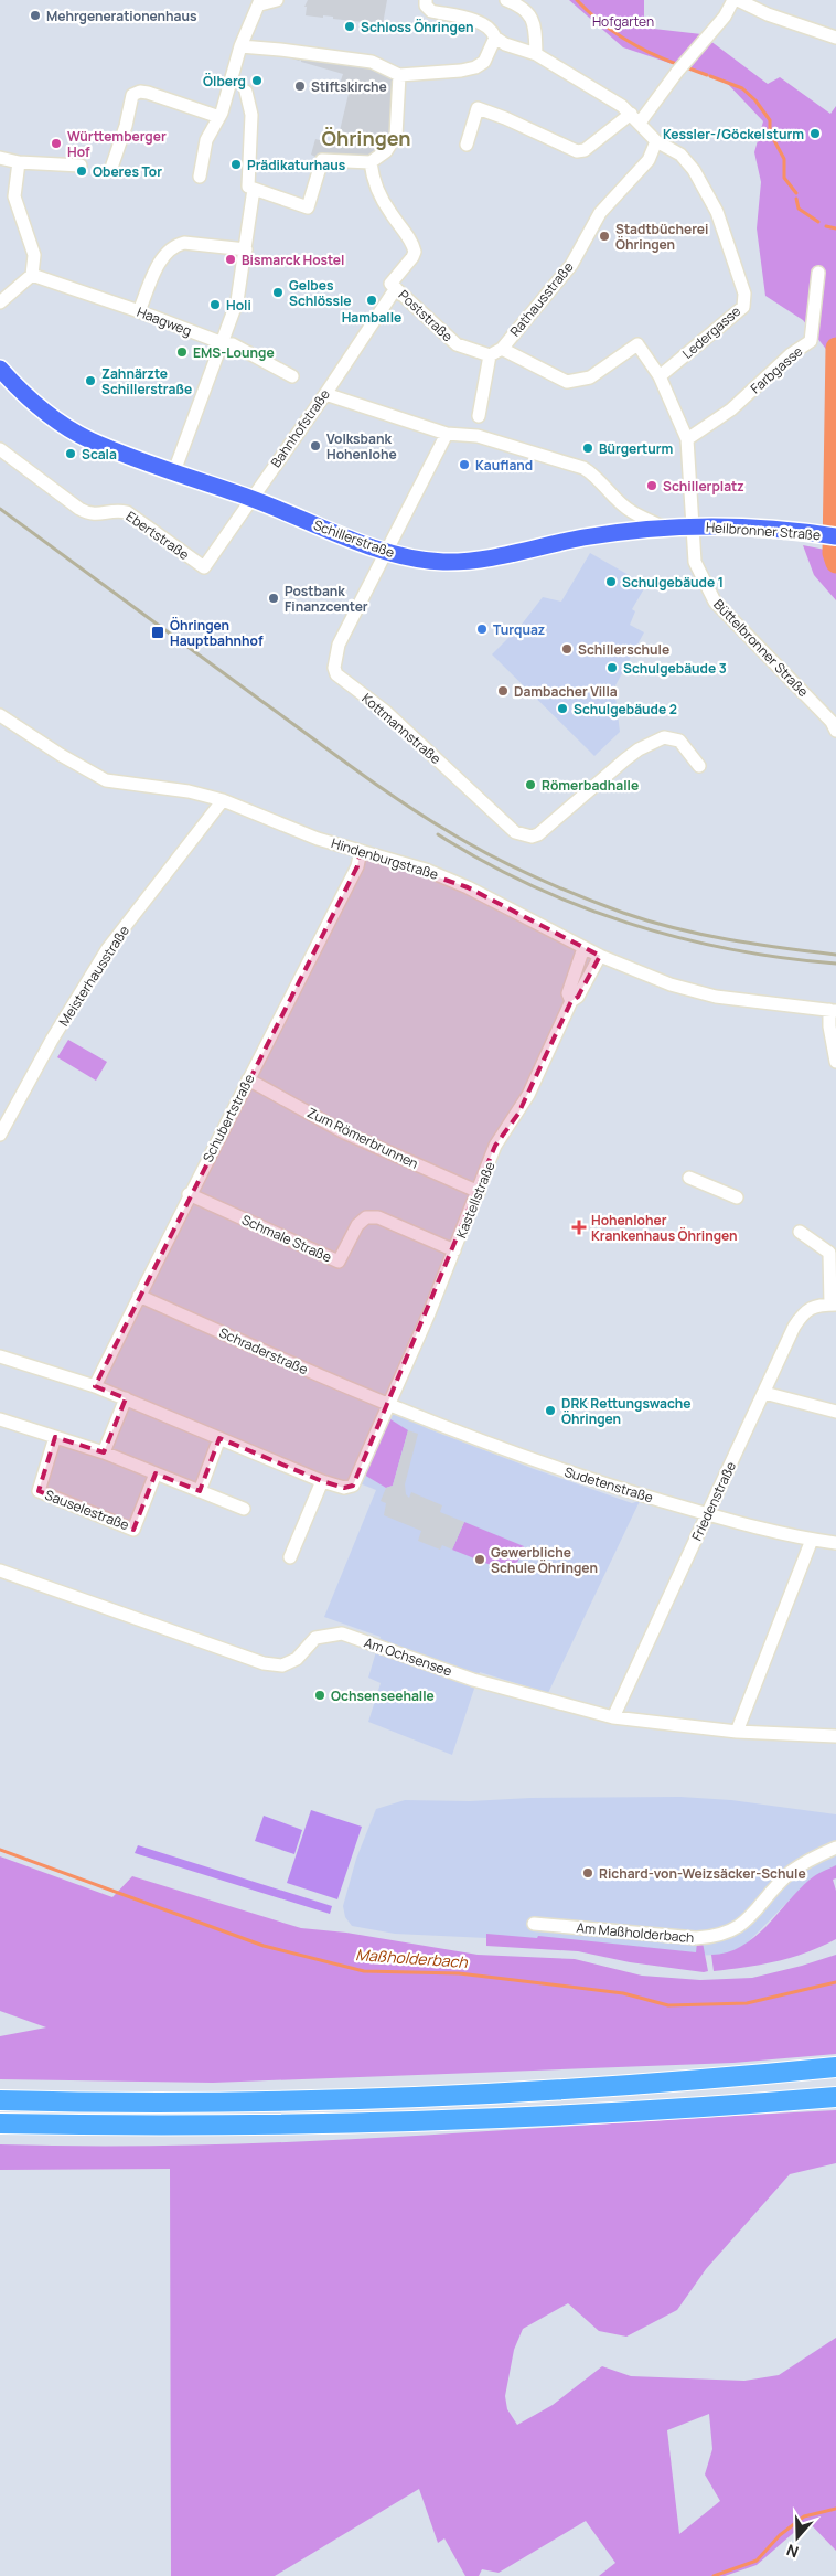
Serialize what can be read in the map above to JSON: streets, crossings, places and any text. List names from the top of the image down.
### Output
{
  "streets": {
    "main road": ["Heilbronner Straße", "Schillerstraße"],
    "street": [
      "Rathausstraße",
      "Poststraße",
      "Haagweg",
      "Ledergasse",
      "Farbgasse",
      "Bahnhofstraße",
      "Ebertstraße",
      "Büttelbronner Straße",
      "Kottmannstraße",
      "Hindenburgstraße",
      "Meisterhausstraße",
      "Schubertstraße",
      "Zum Römerbrunnen",
      "Kastellstraße",
      "Schmale Straße",
      "Schraderstraße",
      "Sudetenstraße",
      "Friedenstraße",
      "Sauselestraße",
      "Am Ochsensee",
      "Am Maßholderbach"
    ]
  },
  "crossings": [
    ["Rathausstraße", "Ledergasse"],
    ["Poststraße", "Bahnhofstraße"],
    ["Farbgasse", "Büttelbronner Straße"],
    ["Bahnhofstraße", "Ebertstraße"],
    ["Bahnhofstraße", "Schillerstraße"],
    ["Heilbronner Straße", "Schillerstraße"],
    ["Heilbronner Straße", "Büttelbronner Straße"],
    ["Schillerstraße", "Büttelbronner Straße"],
    ["Schillerstraße", "Kottmannstraße"],
    ["Hindenburgstraße", "Meisterhausstraße"],
    ["Hindenburgstraße", "Schubertstraße"],
    ["Hindenburgstraße", "Kastellstraße"],
    ["Schubertstraße", "Zum Römerbrunnen"],
    ["Schubertstraße", "Schmale Straße"],
    ["Schubertstraße", "Schraderstraße"],
    ["Zum Römerbrunnen", "Kastellstraße"],
    ["Kastellstraße", "Schmale Straße"],
    ["Kastellstraße", "Schraderstraße"],
    ["Kastellstraße", "Sudetenstraße"],
    ["Schraderstraße", "Sudetenstraße"],
    ["Sudetenstraße", "Friedenstraße"],
    ["Friedenstraße", "Am Ochsensee"]
  ],
  "districts": ["Öhringen"],
  "water": ["Maßholderbach"],
  "parks": ["Hofgarten"],
  "places": {
    "other": [
      "Mehrgenerationenhaus",
      "Schloss Öhringen",
      "Ölberg",
      "Stiftskirche",
      "Kessler-/Göckelsturm",
      "Württemberger Hof",
      "Prädikaturhaus",
      "Oberes Tor",
      "Stadtbücherei Öhringen",
      "Bismarck Hostel",
      "Gelbes Schlössle",
      "Hamballe",
      "Holi",
      "EMS-Lounge",
      "Zahnärzte Schillerstraße",
      "Volksbank Hohenlohe",
      "Bürgerturm",
      "Scala",
      "Kaufland",
      "Schillerplatz",
      "Schulgebäude 1",
      "Postbank Finanzcenter",
      "Turquaz",
      "Schillerschule",
      "Schulgebäude 3",
      "Dambacher Villa",
      "Schulgebäude 2",
      "Römerbadhalle",
      "DRK Rettungswache Öhringen",
      "Gewerbliche Schule Öhringen",
      "Ochsenseehalle",
      "Richard-von-Weizsäcker-Schule"
    ],
    "transit": ["Öhringen Hauptbahnhof"],
    "health": ["Hohenloher Krankenhaus Öhringen"]
  },
  "north": "bottom"
}
